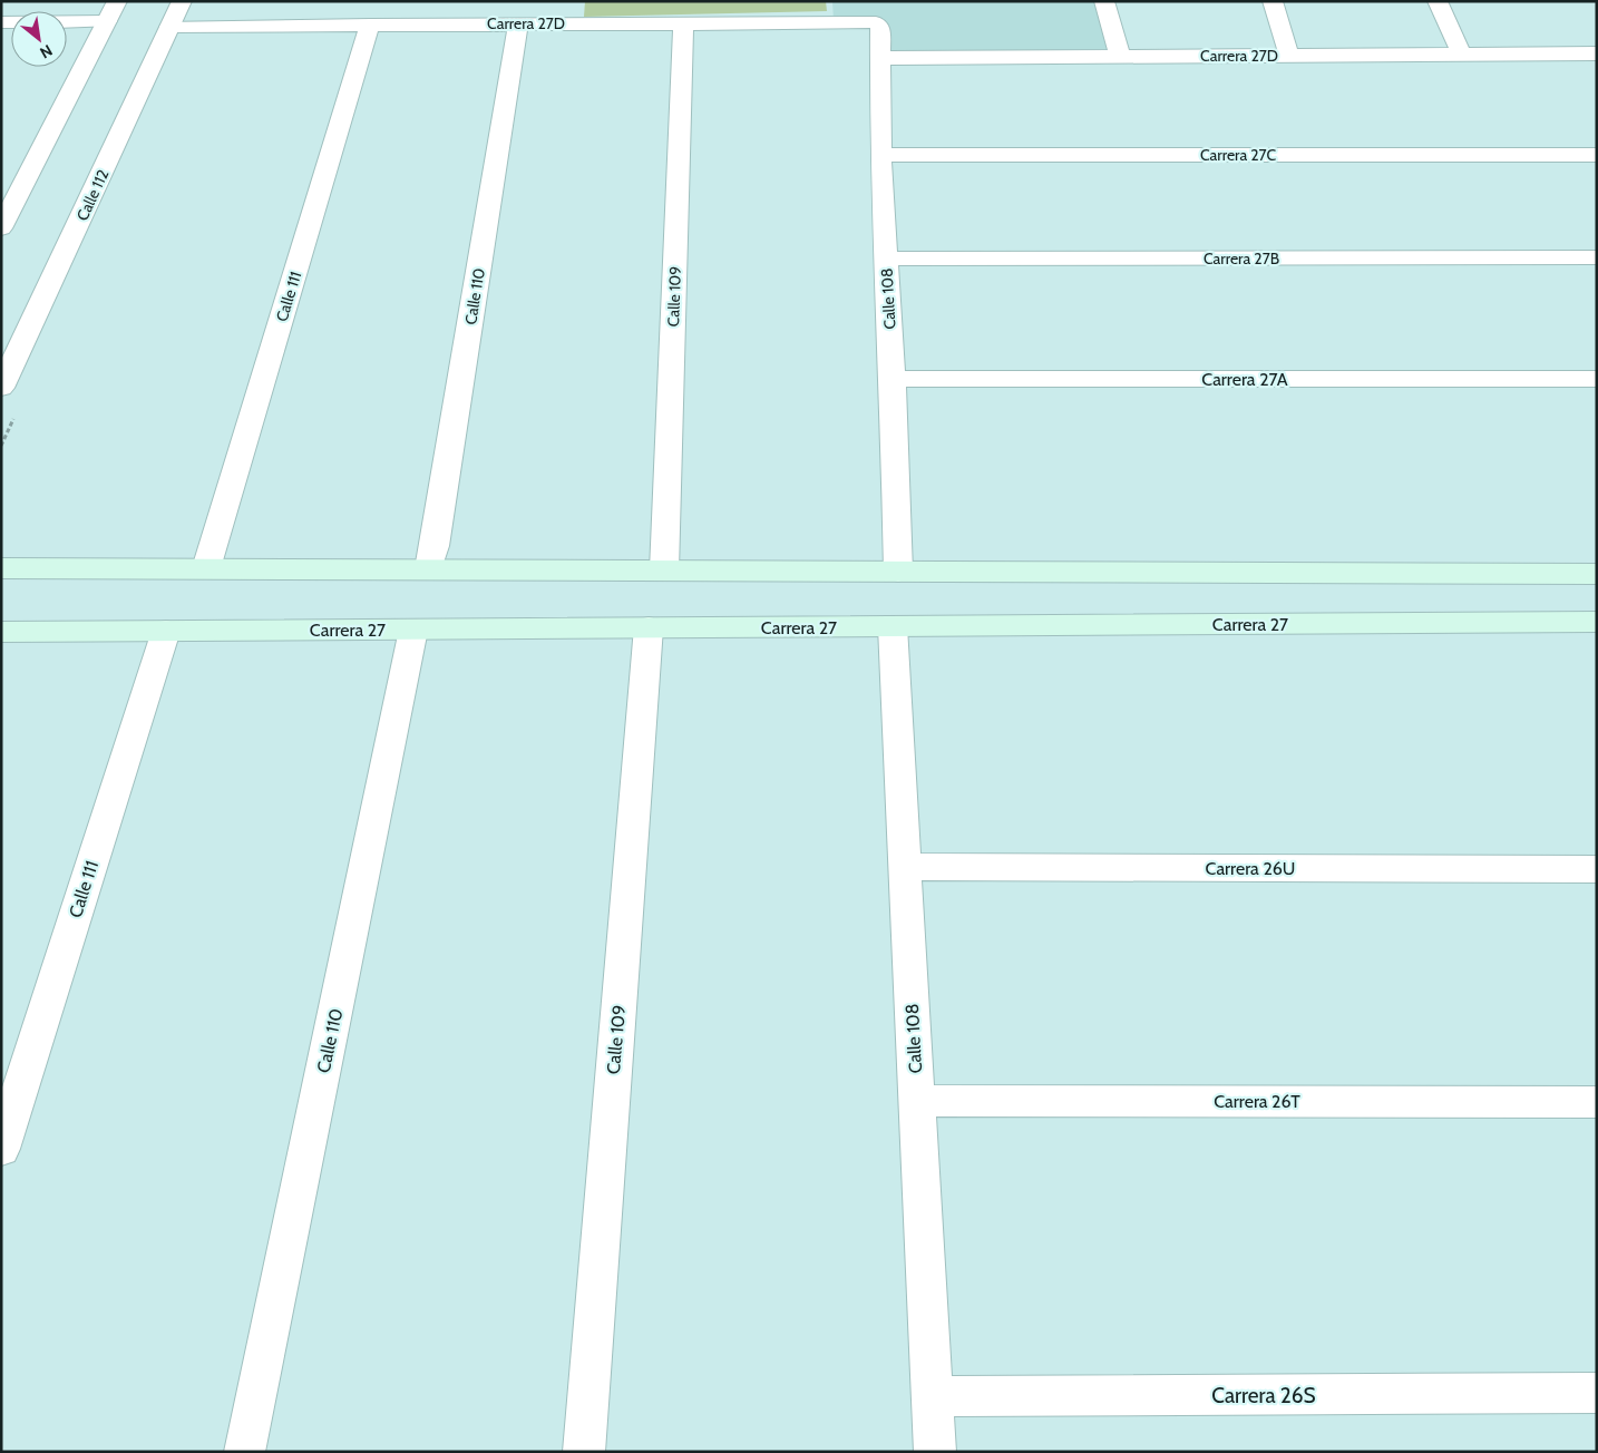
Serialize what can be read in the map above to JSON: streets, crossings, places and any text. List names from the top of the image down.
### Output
{
  "streets": {
    "main road": ["Carrera 27"],
    "street": [
      "Carrera 27D",
      "Carrera 27C",
      "Calle 112",
      "Carrera 27B",
      "Calle 111",
      "Calle 110",
      "Calle 109",
      "Calle 108",
      "Carrera 27A",
      "Carrera 26U",
      "Carrera 26T",
      "Carrera 26S"
    ]
  },
  "crossings": [
    ["Carrera 27D", "Calle 112"],
    ["Carrera 27D", "Calle 111"],
    ["Carrera 27D", "Calle 110"],
    ["Carrera 27D", "Calle 109"],
    ["Carrera 27D", "Calle 108"],
    ["Carrera 27C", "Calle 108"],
    ["Carrera 27B", "Calle 108"],
    ["Calle 111", "Carrera 27"],
    ["Calle 110", "Carrera 27"],
    ["Calle 109", "Carrera 27"],
    ["Calle 108", "Carrera 27A"],
    ["Calle 108", "Carrera 27"],
    ["Calle 108", "Carrera 26U"],
    ["Calle 108", "Carrera 26T"],
    ["Calle 108", "Carrera 26S"]
  ],
  "north": "bottom right"
}
